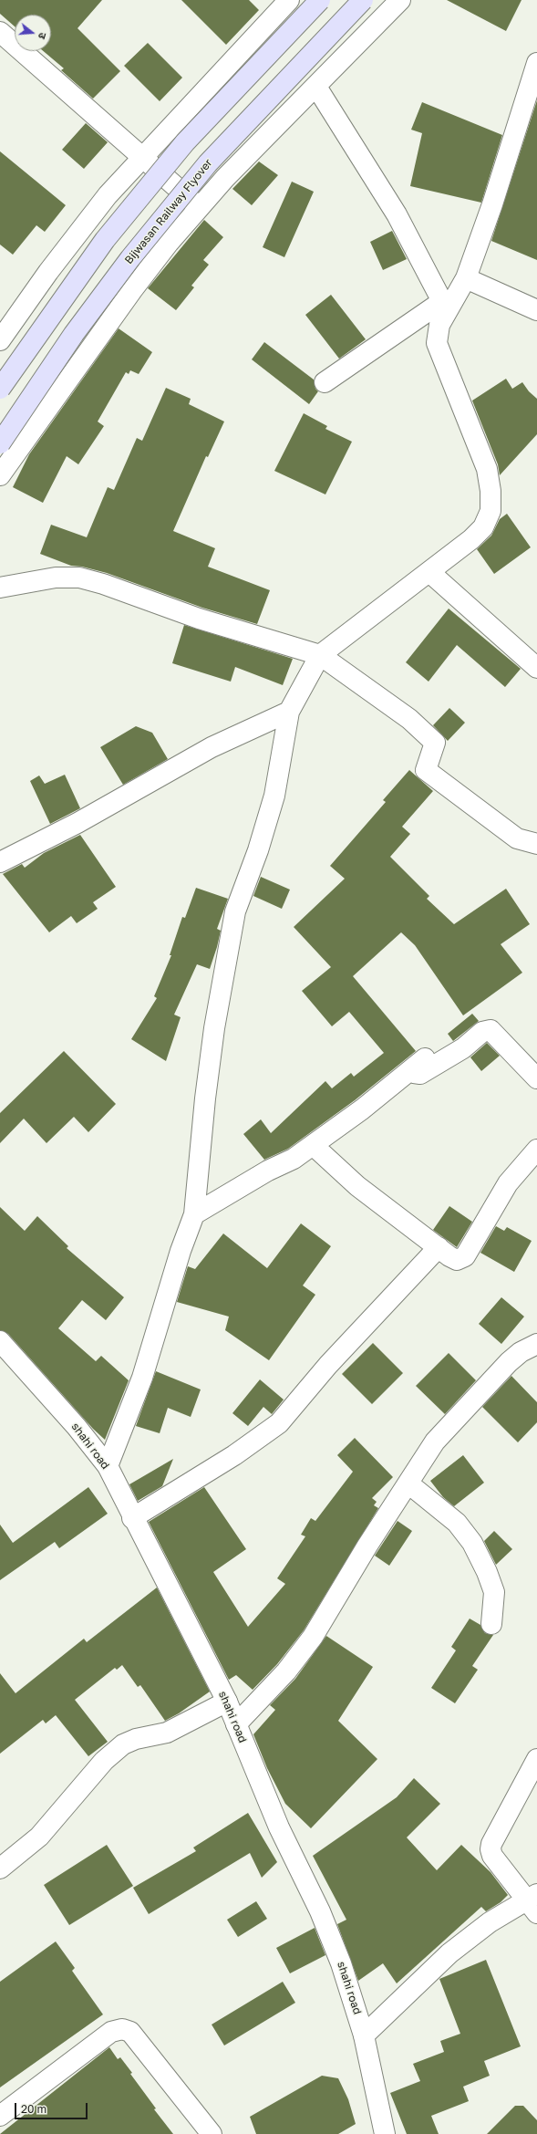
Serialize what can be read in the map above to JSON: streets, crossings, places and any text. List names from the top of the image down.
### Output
{
  "streets": {
    "main road": ["Bijwasan Railway Flyover"],
    "street": ["shahi road"]
  },
  "scale_bar": "20 m",
  "north": "right"
}
